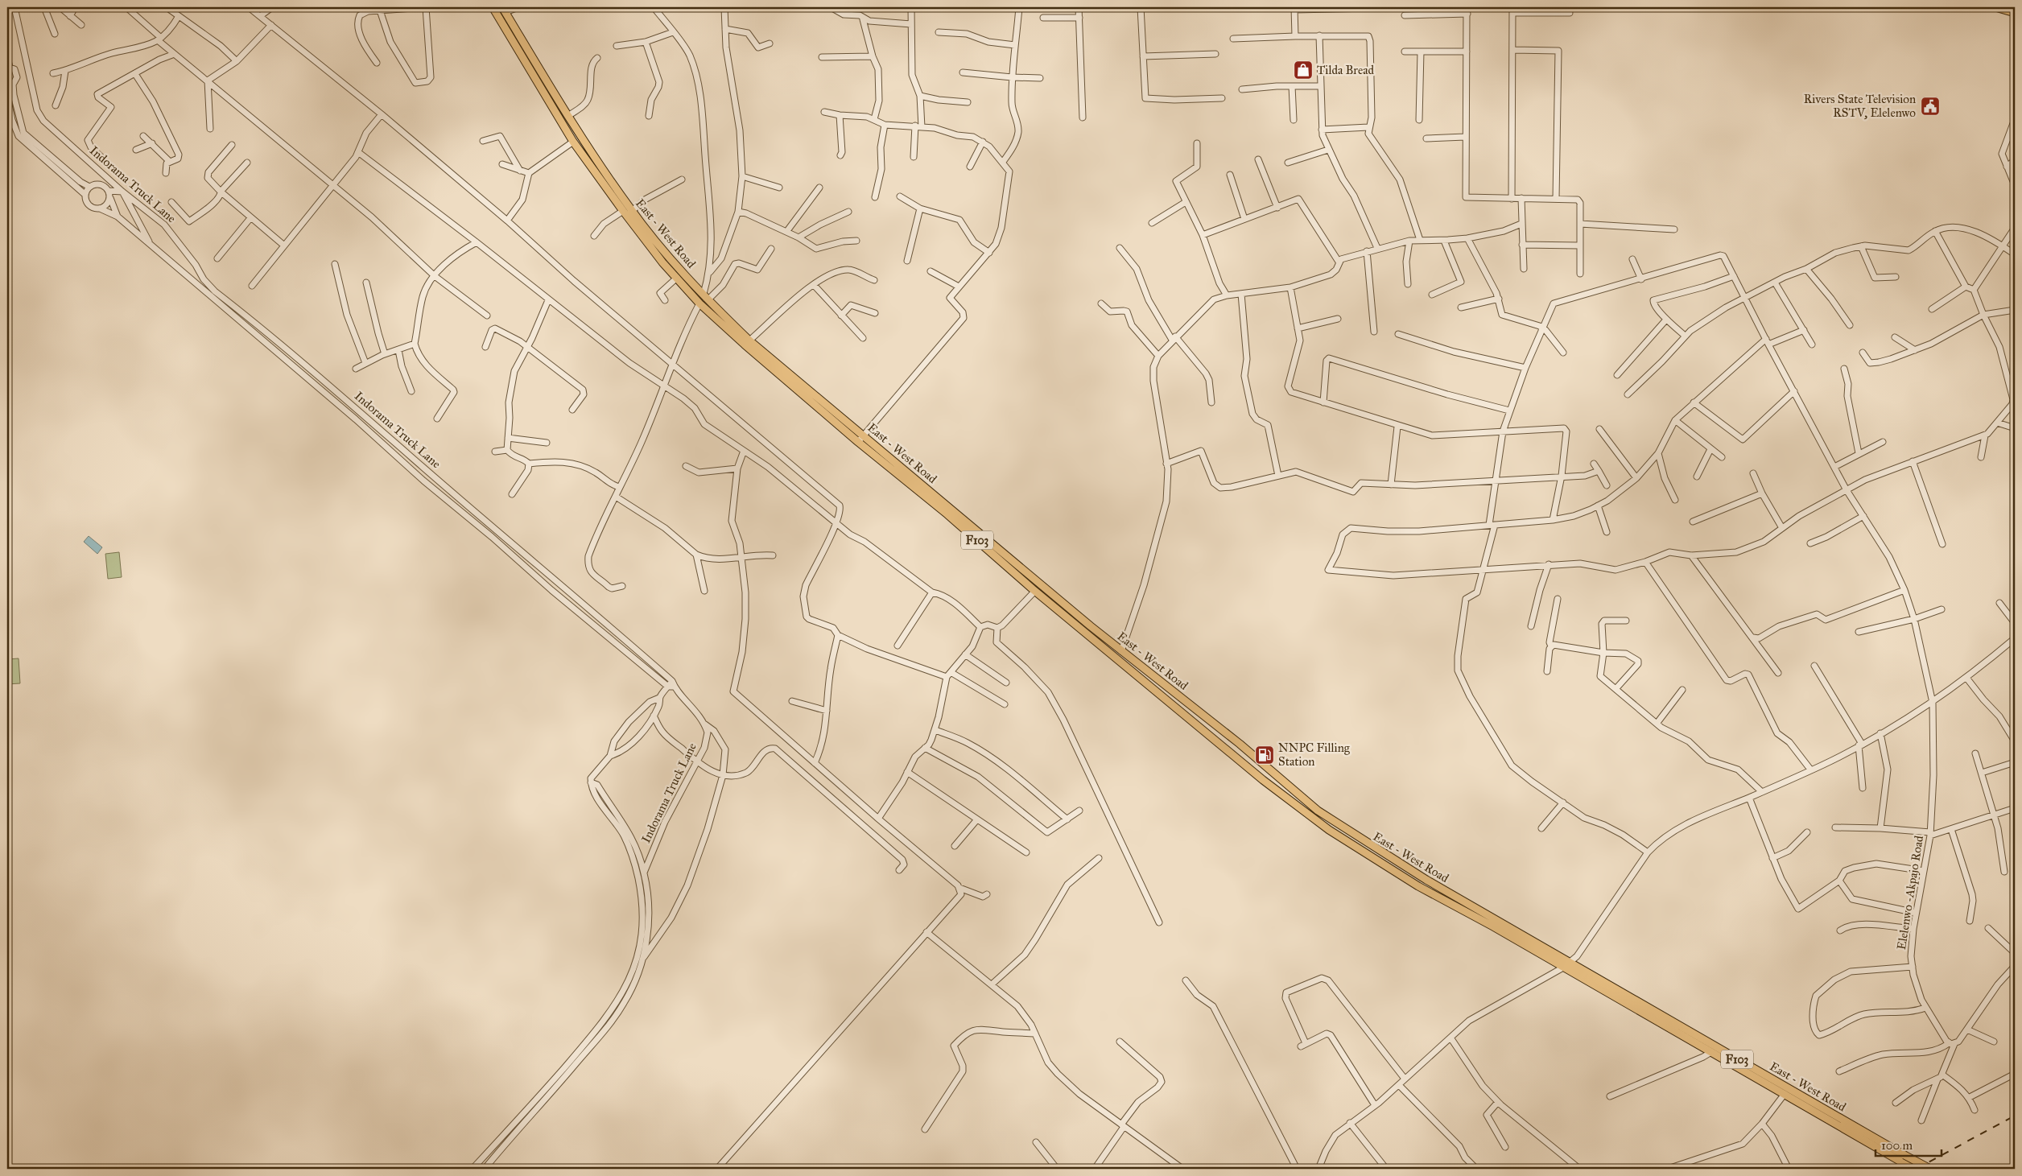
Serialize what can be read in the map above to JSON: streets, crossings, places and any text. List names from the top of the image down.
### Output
{
  "streets": {
    "main road": ["East - West Road", "F103"],
    "street": ["Indorama Truck Lane", "Elelenwo -Akpajo Road"]
  },
  "places": {
    "shop": ["Tilda Bread"],
    "public building": ["Rivers State Television RSTV, Elelenwo"],
    "fuel station": ["NNPC Filling Station"]
  },
  "scale_bar": "100 m"
}
